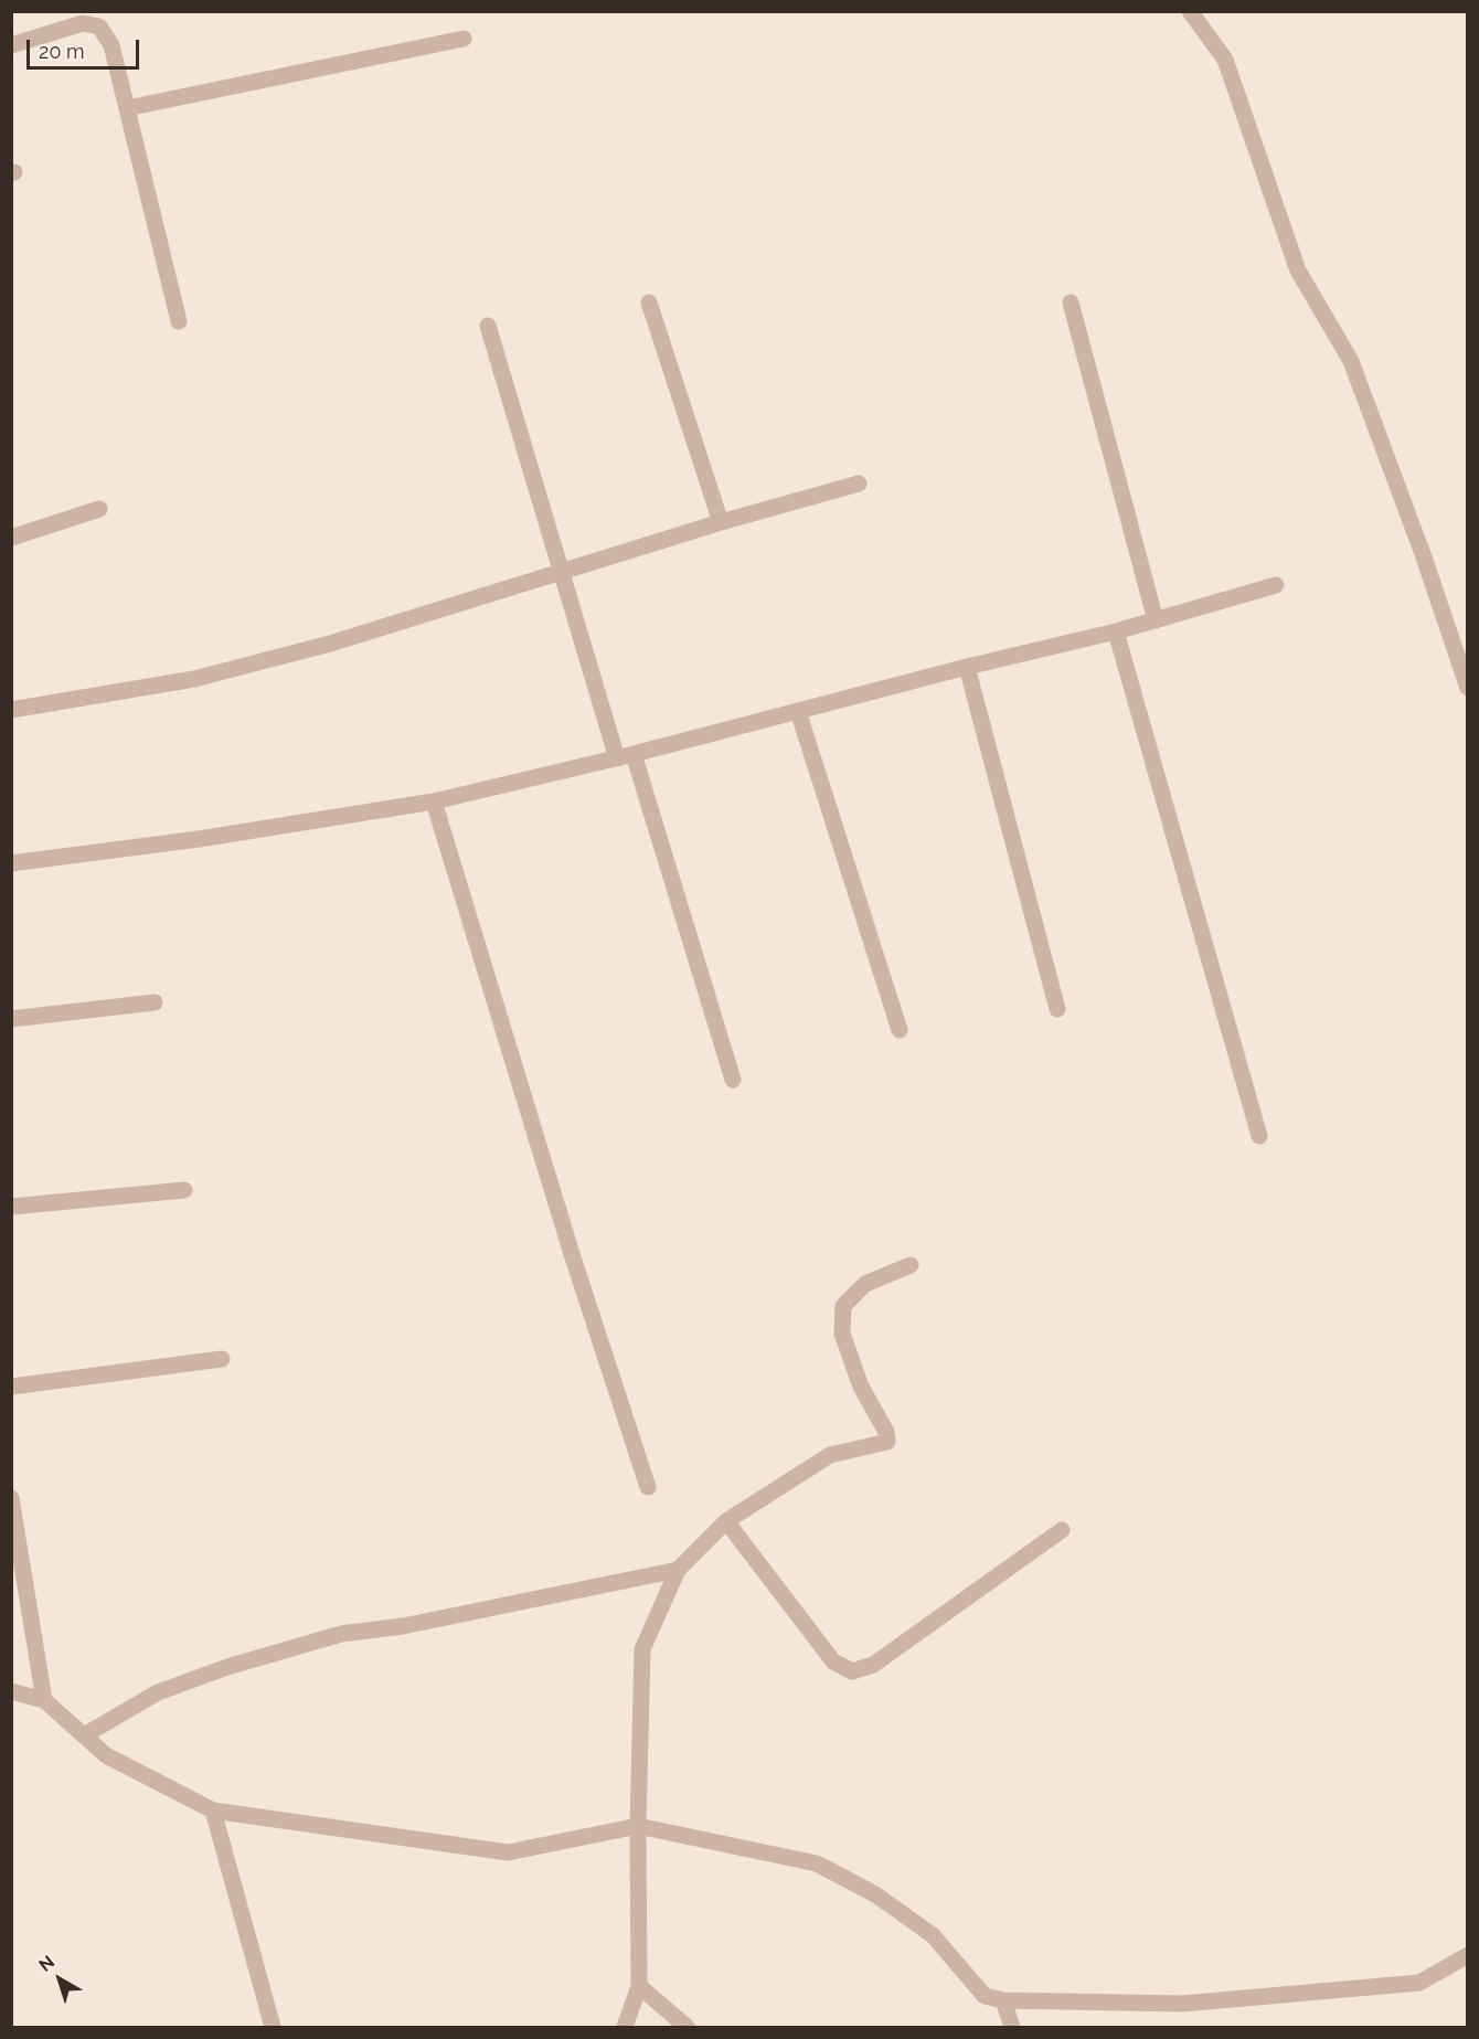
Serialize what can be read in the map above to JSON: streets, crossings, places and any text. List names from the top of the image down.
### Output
{
  "scale_bar": "20 m",
  "north": "top left"
}
